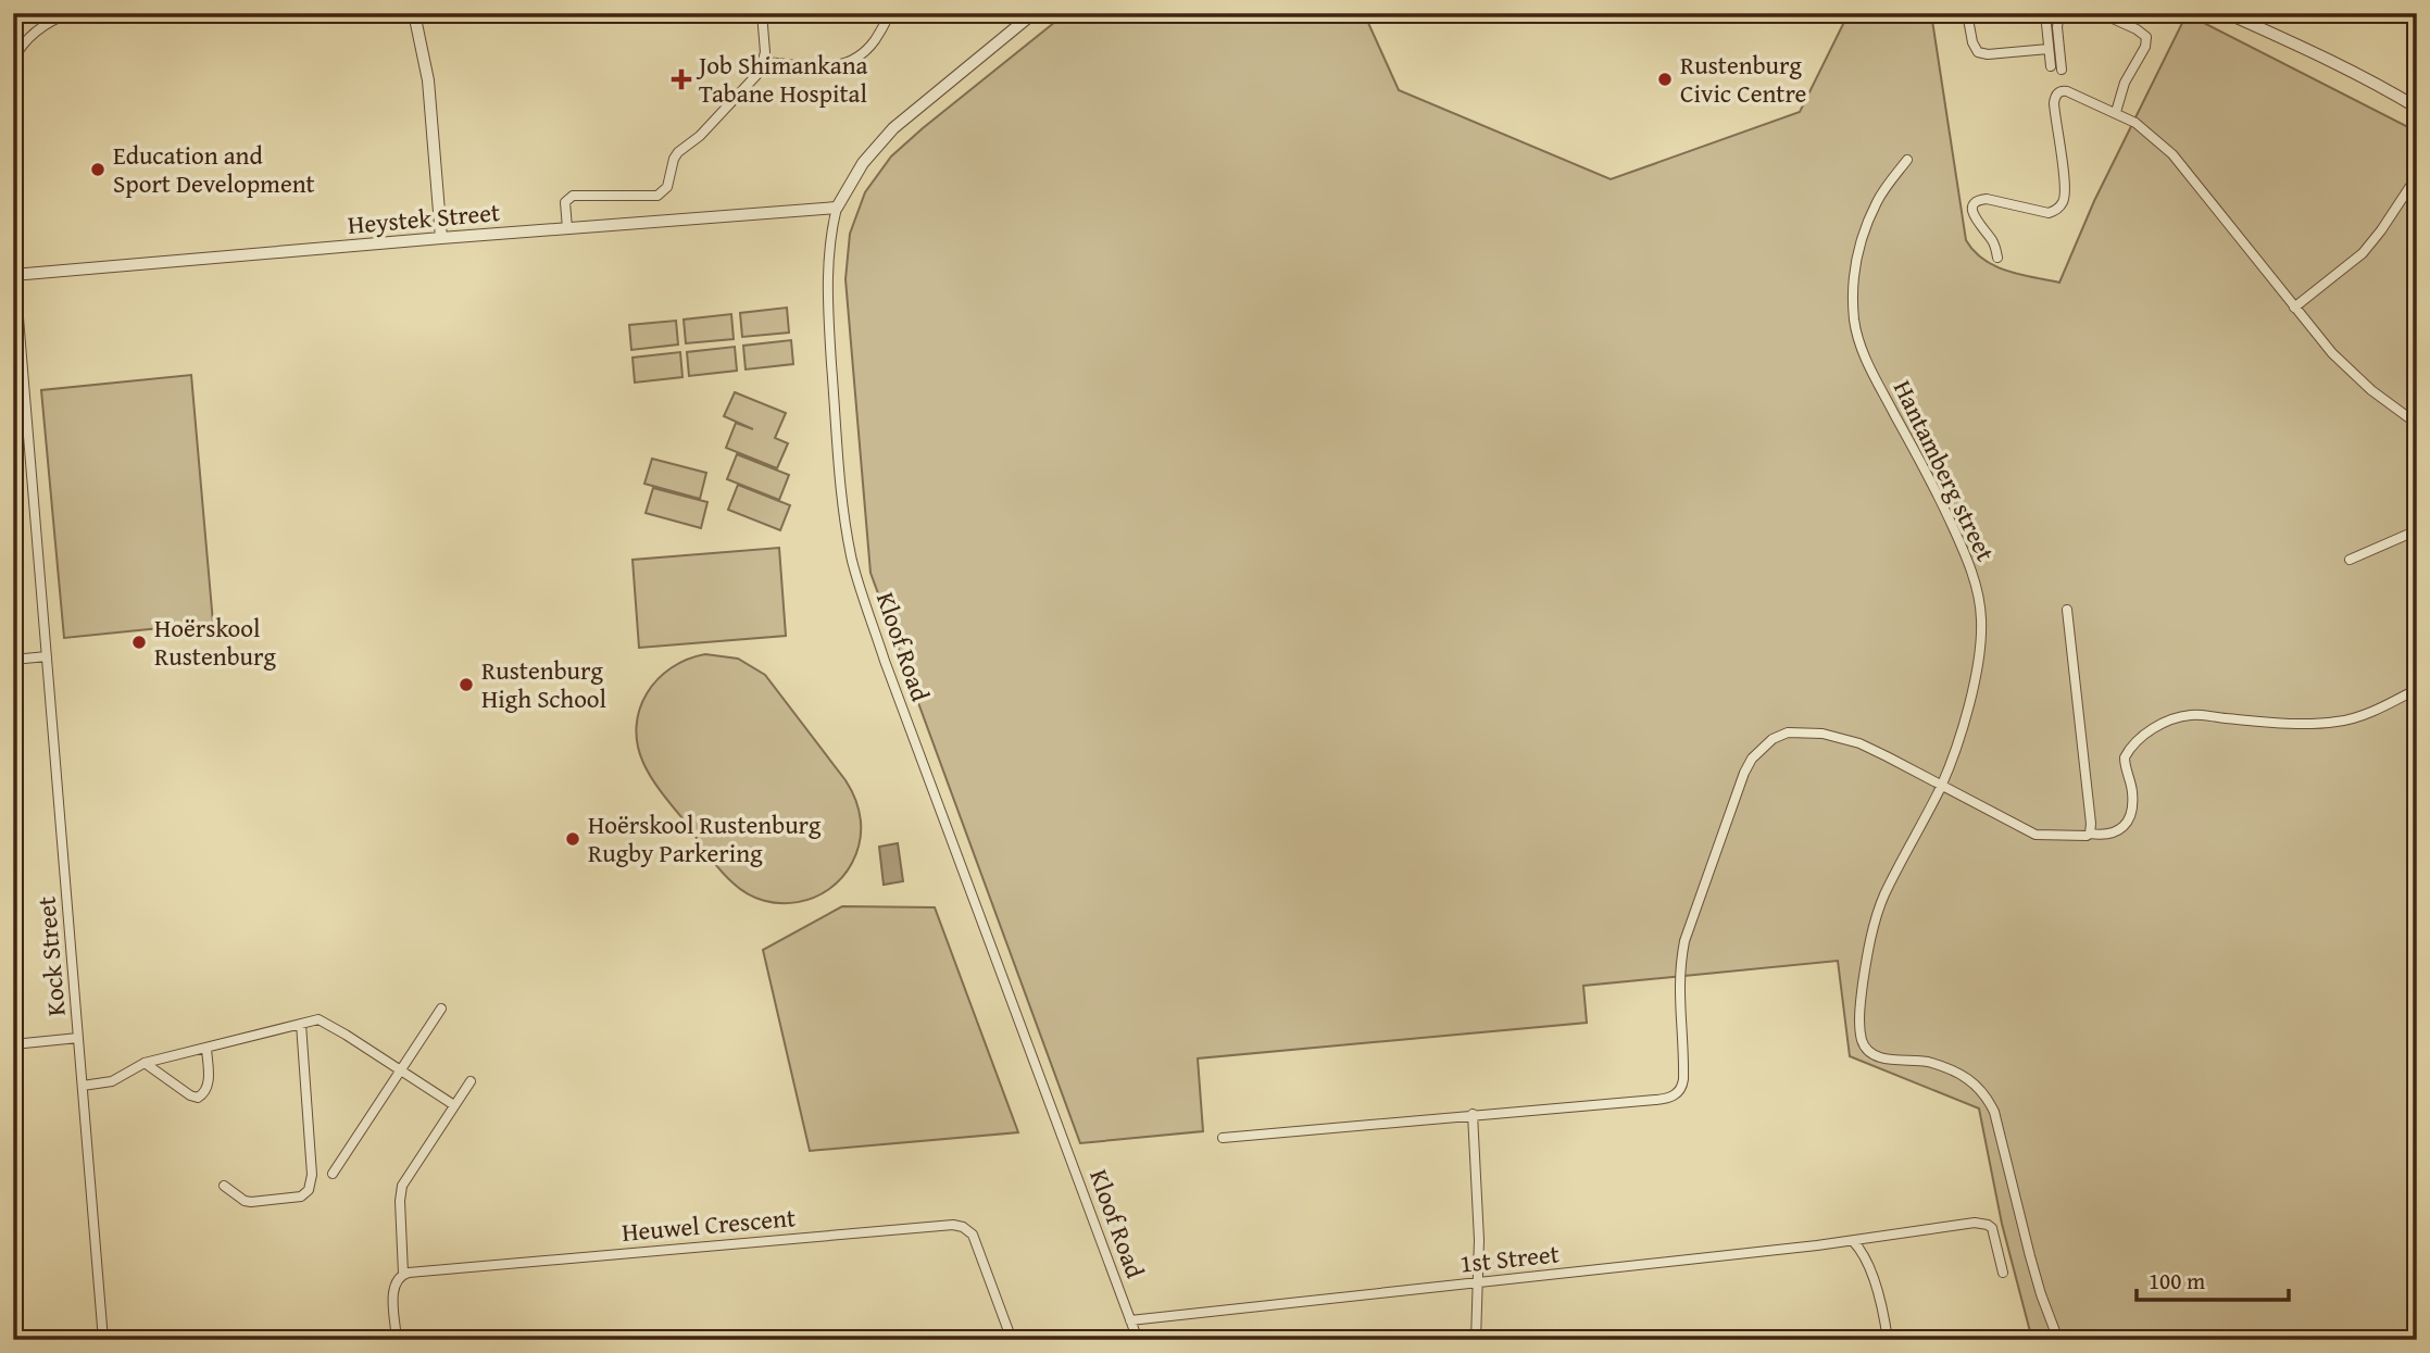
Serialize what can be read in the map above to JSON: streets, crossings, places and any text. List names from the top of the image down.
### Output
{
  "streets": {
    "street": [
      "Heystek Street",
      "Hantamberg street",
      "Kloof Road",
      "Kock Street",
      "Heuwel Crescent",
      "1st Street"
    ]
  },
  "crossings": [
    ["Heystek Street", "Kloof Road"],
    ["Heystek Street", "Kock Street"],
    ["Kloof Road", "1st Street"]
  ],
  "places": {
    "health": ["Job Shimankana Tabane Hospital"],
    "other": [
      "Rustenburg Civic Centre",
      "Education and Sport Development",
      "Hoërskool Rustenburg",
      "Rustenburg High School",
      "Hoërskool Rustenburg Rugby Parkering"
    ]
  },
  "scale_bar": "100 m"
}
